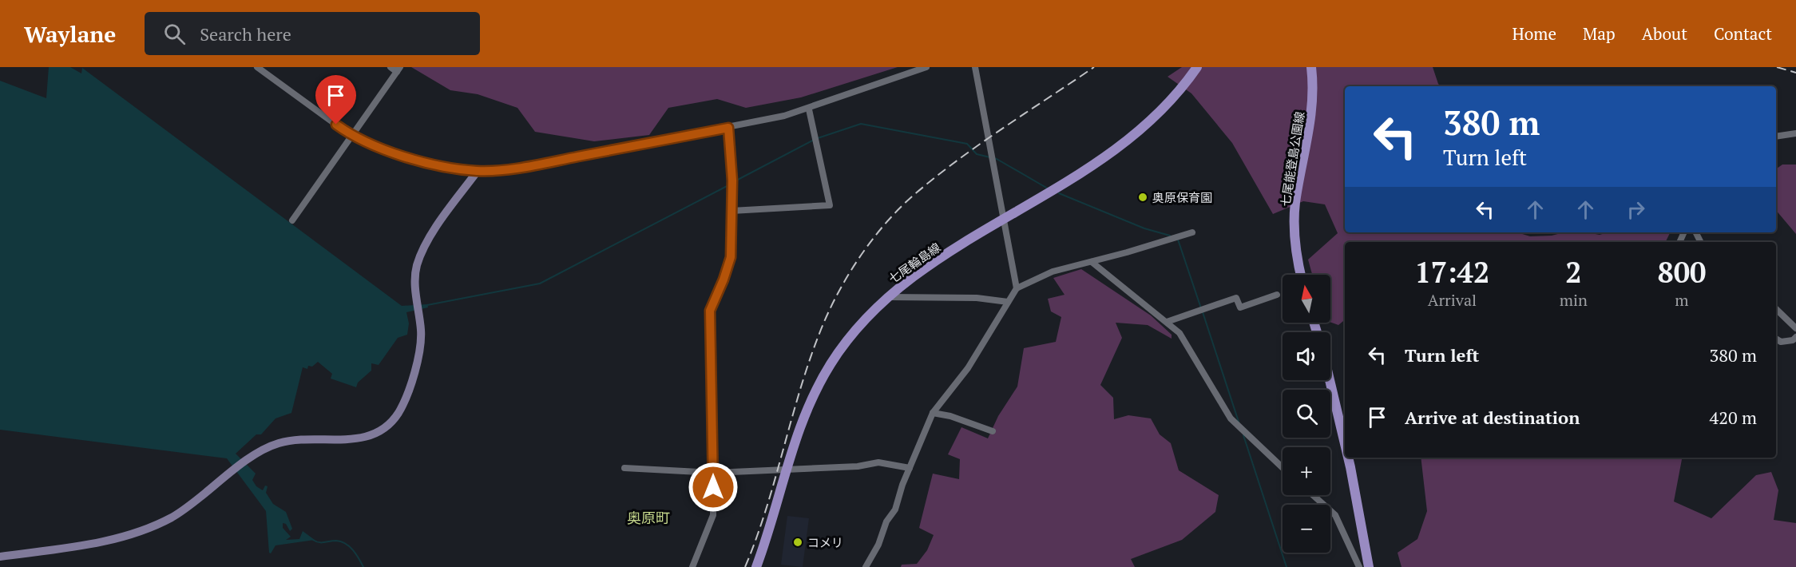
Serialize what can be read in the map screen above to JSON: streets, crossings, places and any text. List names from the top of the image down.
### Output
{
  "streets": {
    "main road": ["七尾能登島公園線", "七尾輪島線"]
  },
  "districts": ["奥原町"],
  "places": ["奥原保育園", "コメリ"],
  "north": "top",
  "page": {
    "header": "Waylane",
    "search": "Search here",
    "nav": [
      "Home",
      "Map",
      "About",
      "Contact"
    ],
    "turn": ["380 m", "Turn left"],
    "eta": [
      "17:42",
      "Arrival",
      "2",
      "min",
      "800",
      "m"
    ],
    "map_buttons": ["+", "−"],
    "list": [
      {
        "name": "Turn left",
        "value": "380 m"
      },
      {
        "name": "Arrive at destination",
        "value": "420 m"
      }
    ]
  }
}
